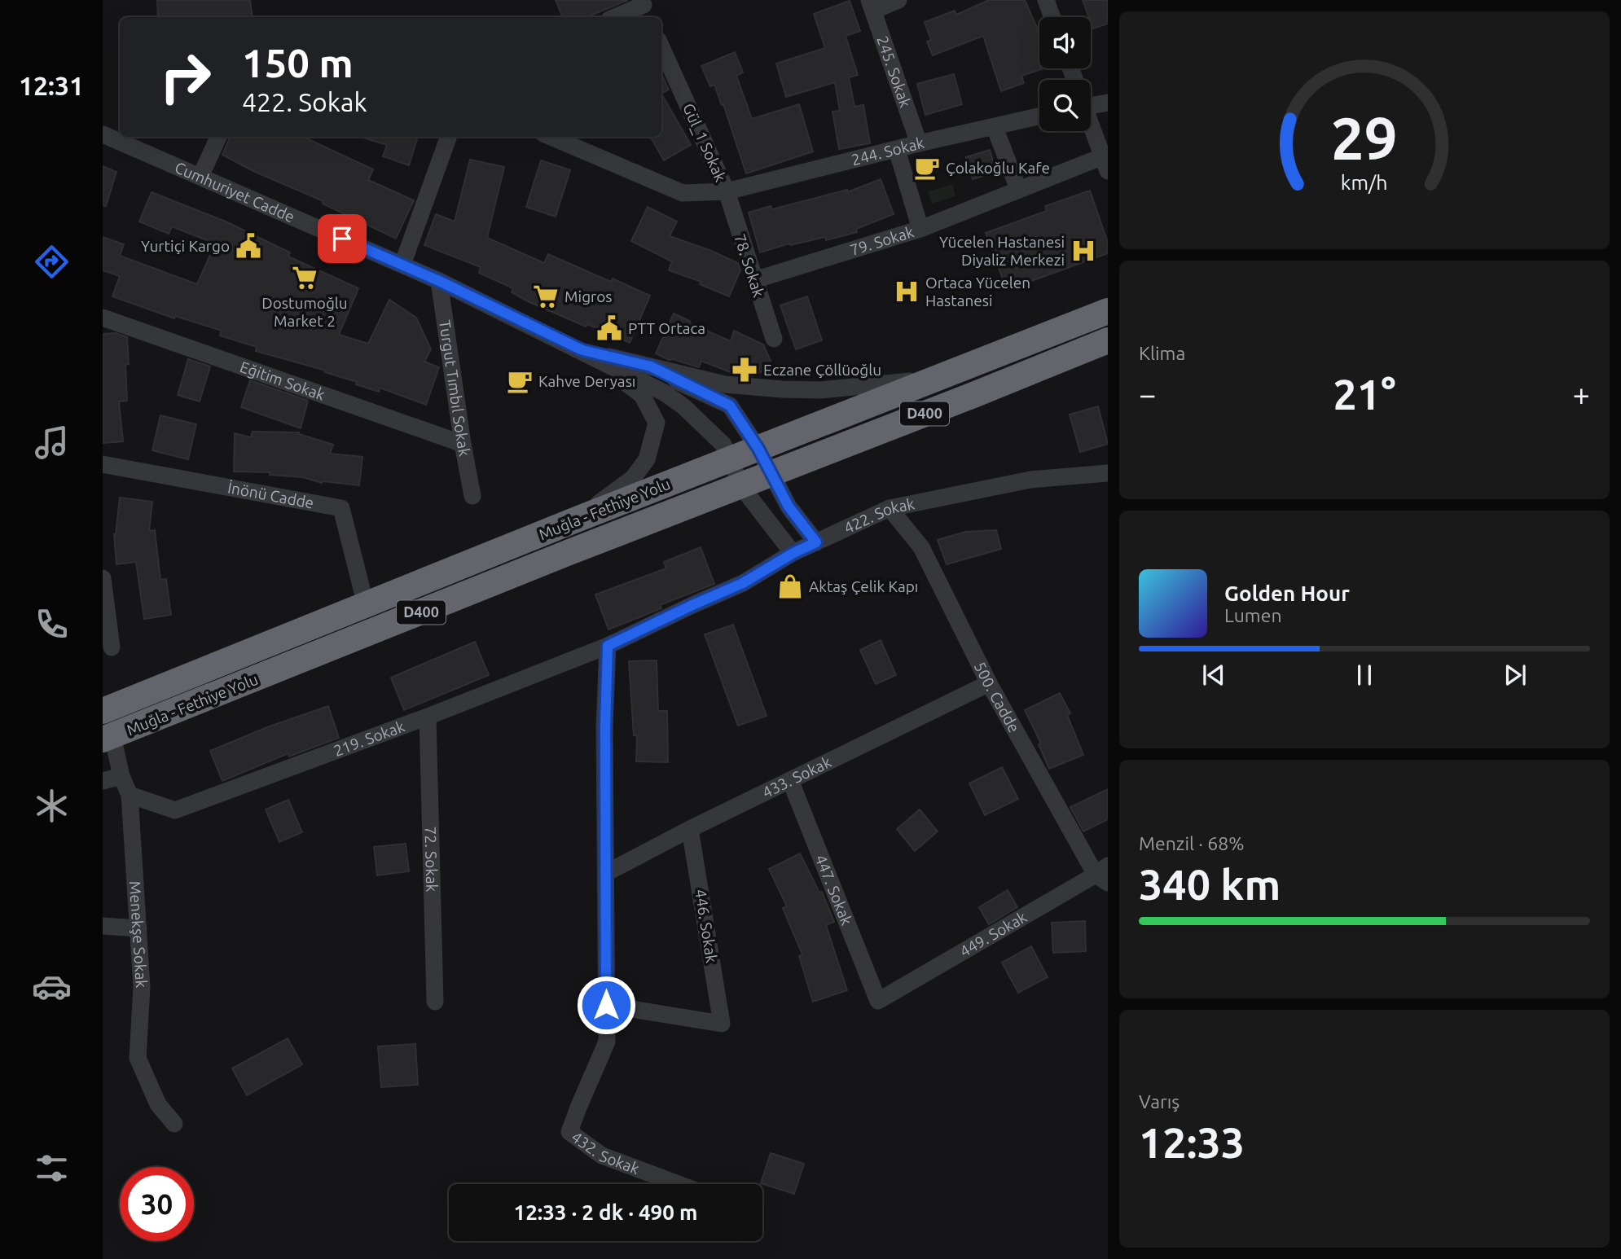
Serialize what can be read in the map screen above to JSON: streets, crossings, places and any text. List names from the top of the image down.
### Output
{
  "streets": {
    "highway": ["D400", "Muğla - Fethiye Yolu"],
    "street": [
      "245. Sokak",
      "Gül_1 Sokak",
      "244. Sokak",
      "Cumhuriyet Cadde",
      "79. Sokak",
      "78. Sokak",
      "Eğitim Sokak",
      "Turgut Tımbıl Sokak",
      "İnönü Cadde",
      "422. Sokak",
      "500. Cadde",
      "219. Sokak",
      "433. Sokak",
      "72. Sokak",
      "447. Sokak",
      "446. Sokak",
      "Menekşe Sokak",
      "449. Sokak",
      "432. Sokak"
    ]
  },
  "crossings": [
    ["245. Sokak", "244. Sokak"],
    ["Gül_1 Sokak", "244. Sokak"],
    ["Gül_1 Sokak", "78. Sokak"],
    ["244. Sokak", "78. Sokak"],
    ["Cumhuriyet Cadde", "Turgut Tımbıl Sokak"],
    ["79. Sokak", "78. Sokak"],
    ["Eğitim Sokak", "Turgut Tımbıl Sokak"],
    ["İnönü Cadde", "Muğla - Fethiye Yolu"],
    ["Muğla - Fethiye Yolu", "Menekşe Sokak"],
    ["422. Sokak", "500. Cadde"],
    ["422. Sokak", "219. Sokak"],
    ["500. Cadde", "433. Sokak"],
    ["500. Cadde", "449. Sokak"],
    ["219. Sokak", "72. Sokak"],
    ["219. Sokak", "Menekşe Sokak"],
    ["433. Sokak", "447. Sokak"],
    ["433. Sokak", "446. Sokak"],
    ["447. Sokak", "449. Sokak"],
    ["446. Sokak", "432. Sokak"]
  ],
  "places": {
    "cafe": ["Çolakoğlu Kafe", "Kahve Deryası"],
    "public building": ["Yurtiçi Kargo", "PTT Ortaca"],
    "hospital": ["Yücelen Hastanesi Diyaliz Merkezi", "Ortaca Yücelen Hastanesi"],
    "supermarket": ["Dostumoğlu Market 2", "Migros"],
    "pharmacy": ["Eczane Çöllüoğlu"],
    "shop": ["Aktaş Çelik Kapı"]
  },
  "page": {
    "tabs": "12:31",
    "turn": ["150 m", "422. Sokak"],
    "tile": [
      "Klima",
      ["Menzil · 68%", "340 km"],
      ["Varış", "12:33"]
    ],
    "heat": ["−", "21°", "+"],
    "song": ["Golden Hour", "Lumen"],
    "limit": "30",
    "trip": "12:33 · 2 dk · 490 m",
    "gauge": ["29", "km/h"]
  }
}
